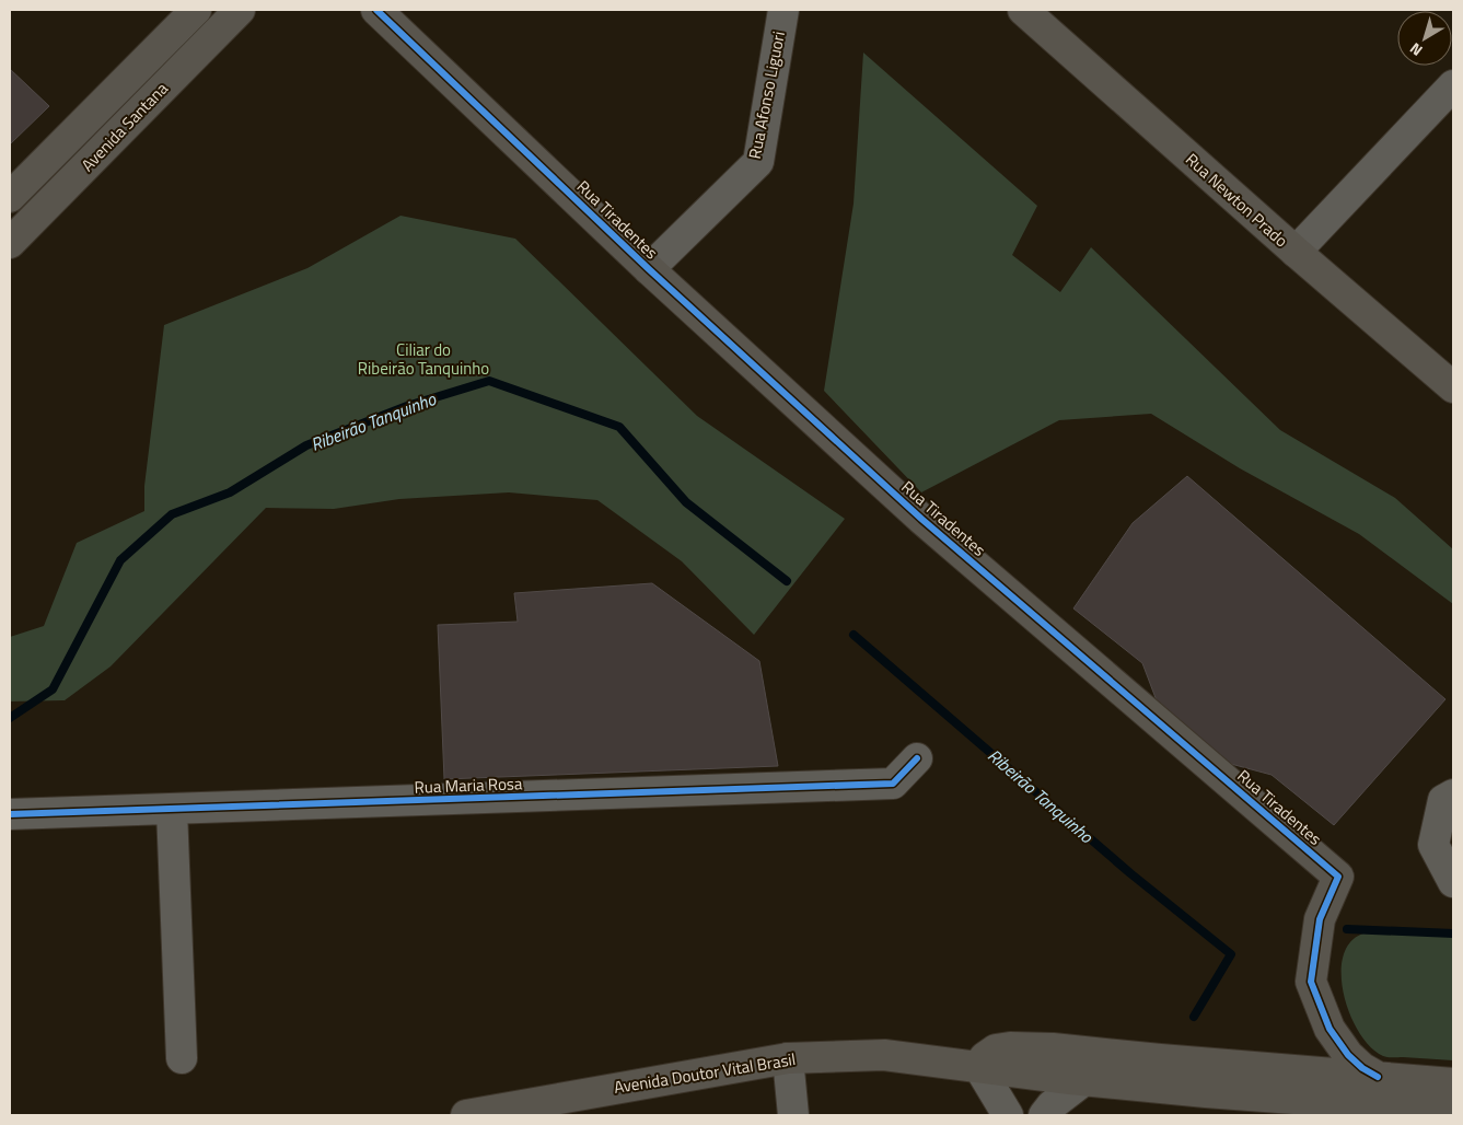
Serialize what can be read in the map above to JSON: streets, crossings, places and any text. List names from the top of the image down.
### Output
{
  "streets": {
    "street": [
      "Rua Afonso Liguori",
      "Avenida Santana",
      "Rua Newton Prado",
      "Rua Tiradentes",
      "Rua Maria Rosa",
      "Avenida Doutor Vital Brasil"
    ]
  },
  "crossings": [
    ["Rua Afonso Liguori", "Rua Tiradentes"]
  ],
  "water": ["Ribeirão Tanquinho"],
  "parks": ["Ciliar do Ribeirão Tanquinho"],
  "north": "bottom left"
}
